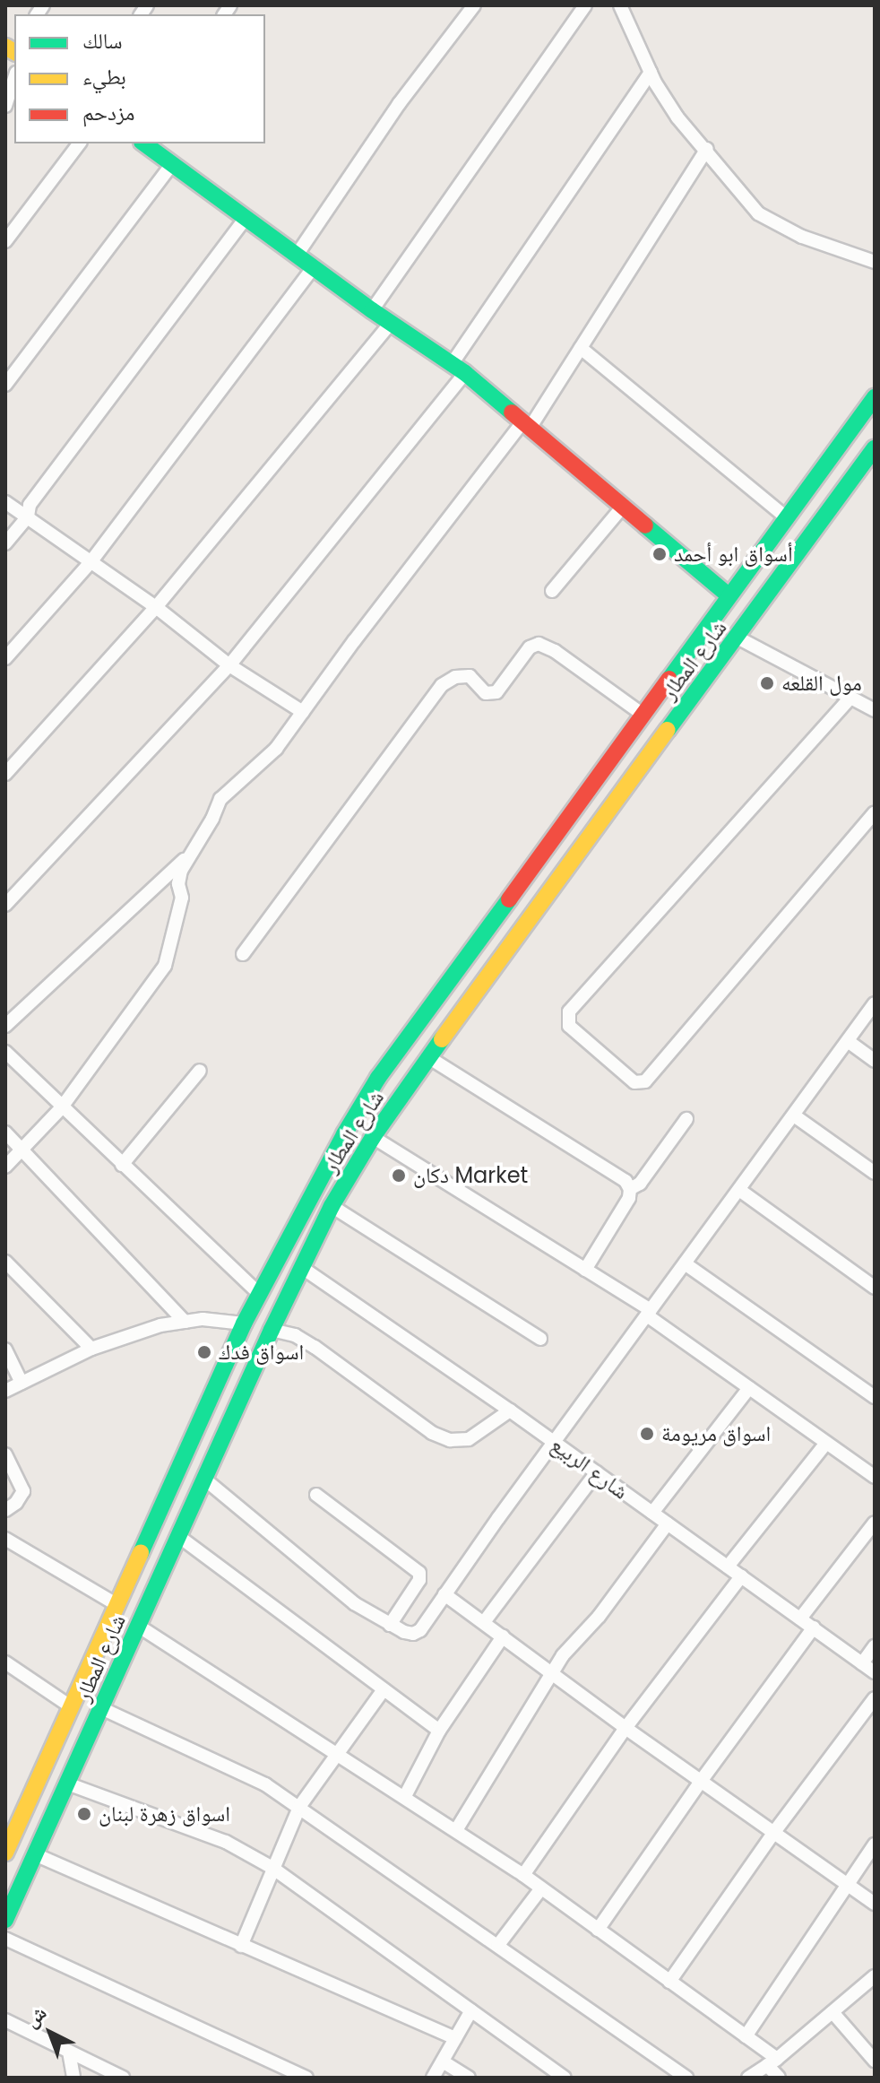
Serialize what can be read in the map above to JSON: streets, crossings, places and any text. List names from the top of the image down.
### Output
{
  "streets": {
    "main road": ["شارع المطار"],
    "street": ["شارع الربيع"]
  },
  "crossings": [
    ["شارع المطار", "شارع الربيع"]
  ],
  "places": [
    "أسواق ابو أحمد",
    "مول القلعه",
    "دكان Market",
    "اسواق فدك",
    "اسواق مريومة",
    "اسواق زهرة لبنان"
  ],
  "legend": ["سالك", "بطيء", "مزدحم"],
  "north": "top left"
}
